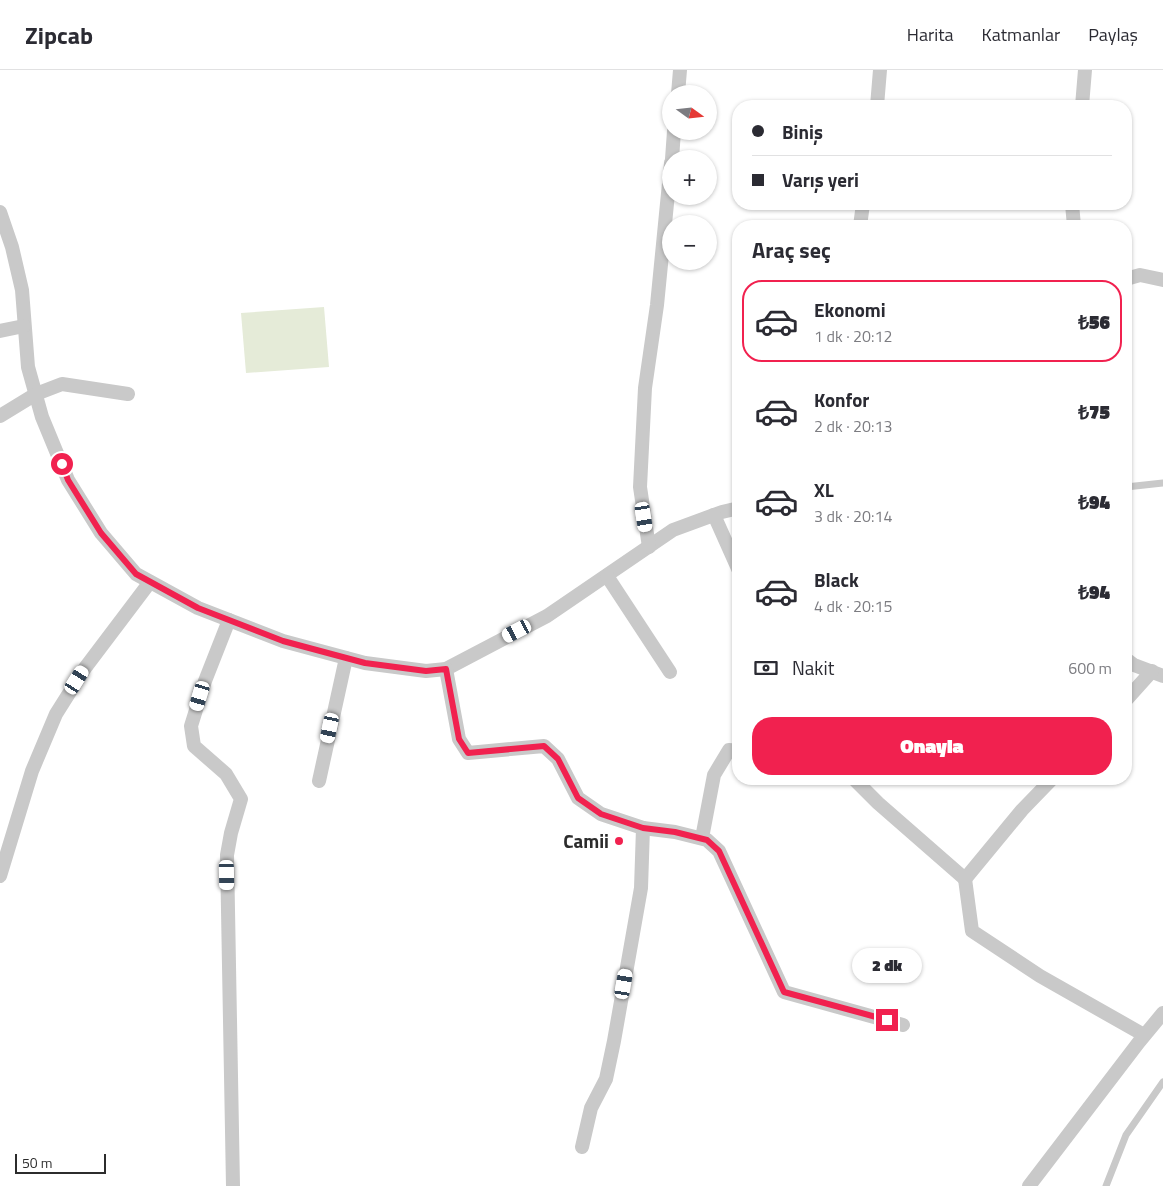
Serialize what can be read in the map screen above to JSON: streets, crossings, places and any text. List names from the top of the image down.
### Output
{
  "places": ["Camii"],
  "scale_bar": "50 m",
  "north": "right",
  "page": {
    "header": "Zipcab",
    "nav": ["Harita", "Katmanlar", "Paylaş"],
    "map_buttons": ["+", "−"],
    "banner": ["Biniş", "Varış yeri"],
    "heading": "Araç seç",
    "list": [
      {
        "name": "Ekonomi",
        "note": "1 dk · 20:12",
        "value": "₺56"
      },
      {
        "name": "Konfor",
        "note": "2 dk · 20:13",
        "value": "₺75"
      },
      {
        "name": "XL",
        "note": "3 dk · 20:14",
        "value": "₺94"
      },
      {
        "name": "Black",
        "note": "4 dk · 20:15",
        "value": "₺94"
      }
    ],
    "pay": ["Nakit", "600 m"],
    "buttons": "Onayla",
    "bubble": "2 dk",
    "scale": "50 m"
  }
}
